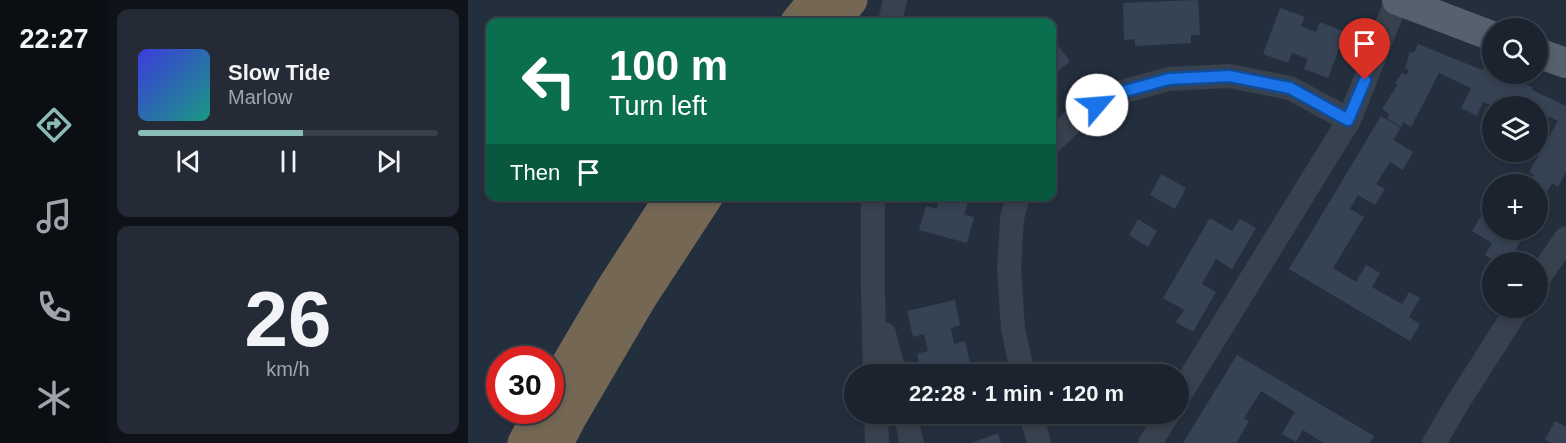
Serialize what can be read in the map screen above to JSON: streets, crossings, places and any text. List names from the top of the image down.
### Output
{
  "page": {
    "tabs": "22:27",
    "map_buttons": ["+", "−"],
    "turn": ["100 m", "Turn left"],
    "song": ["Slow Tide", "Marlow"],
    "then": "Then",
    "tile": ["26", "km/h"],
    "limit": "30",
    "trip": "22:28 · 1 min · 120 m"
  }
}
